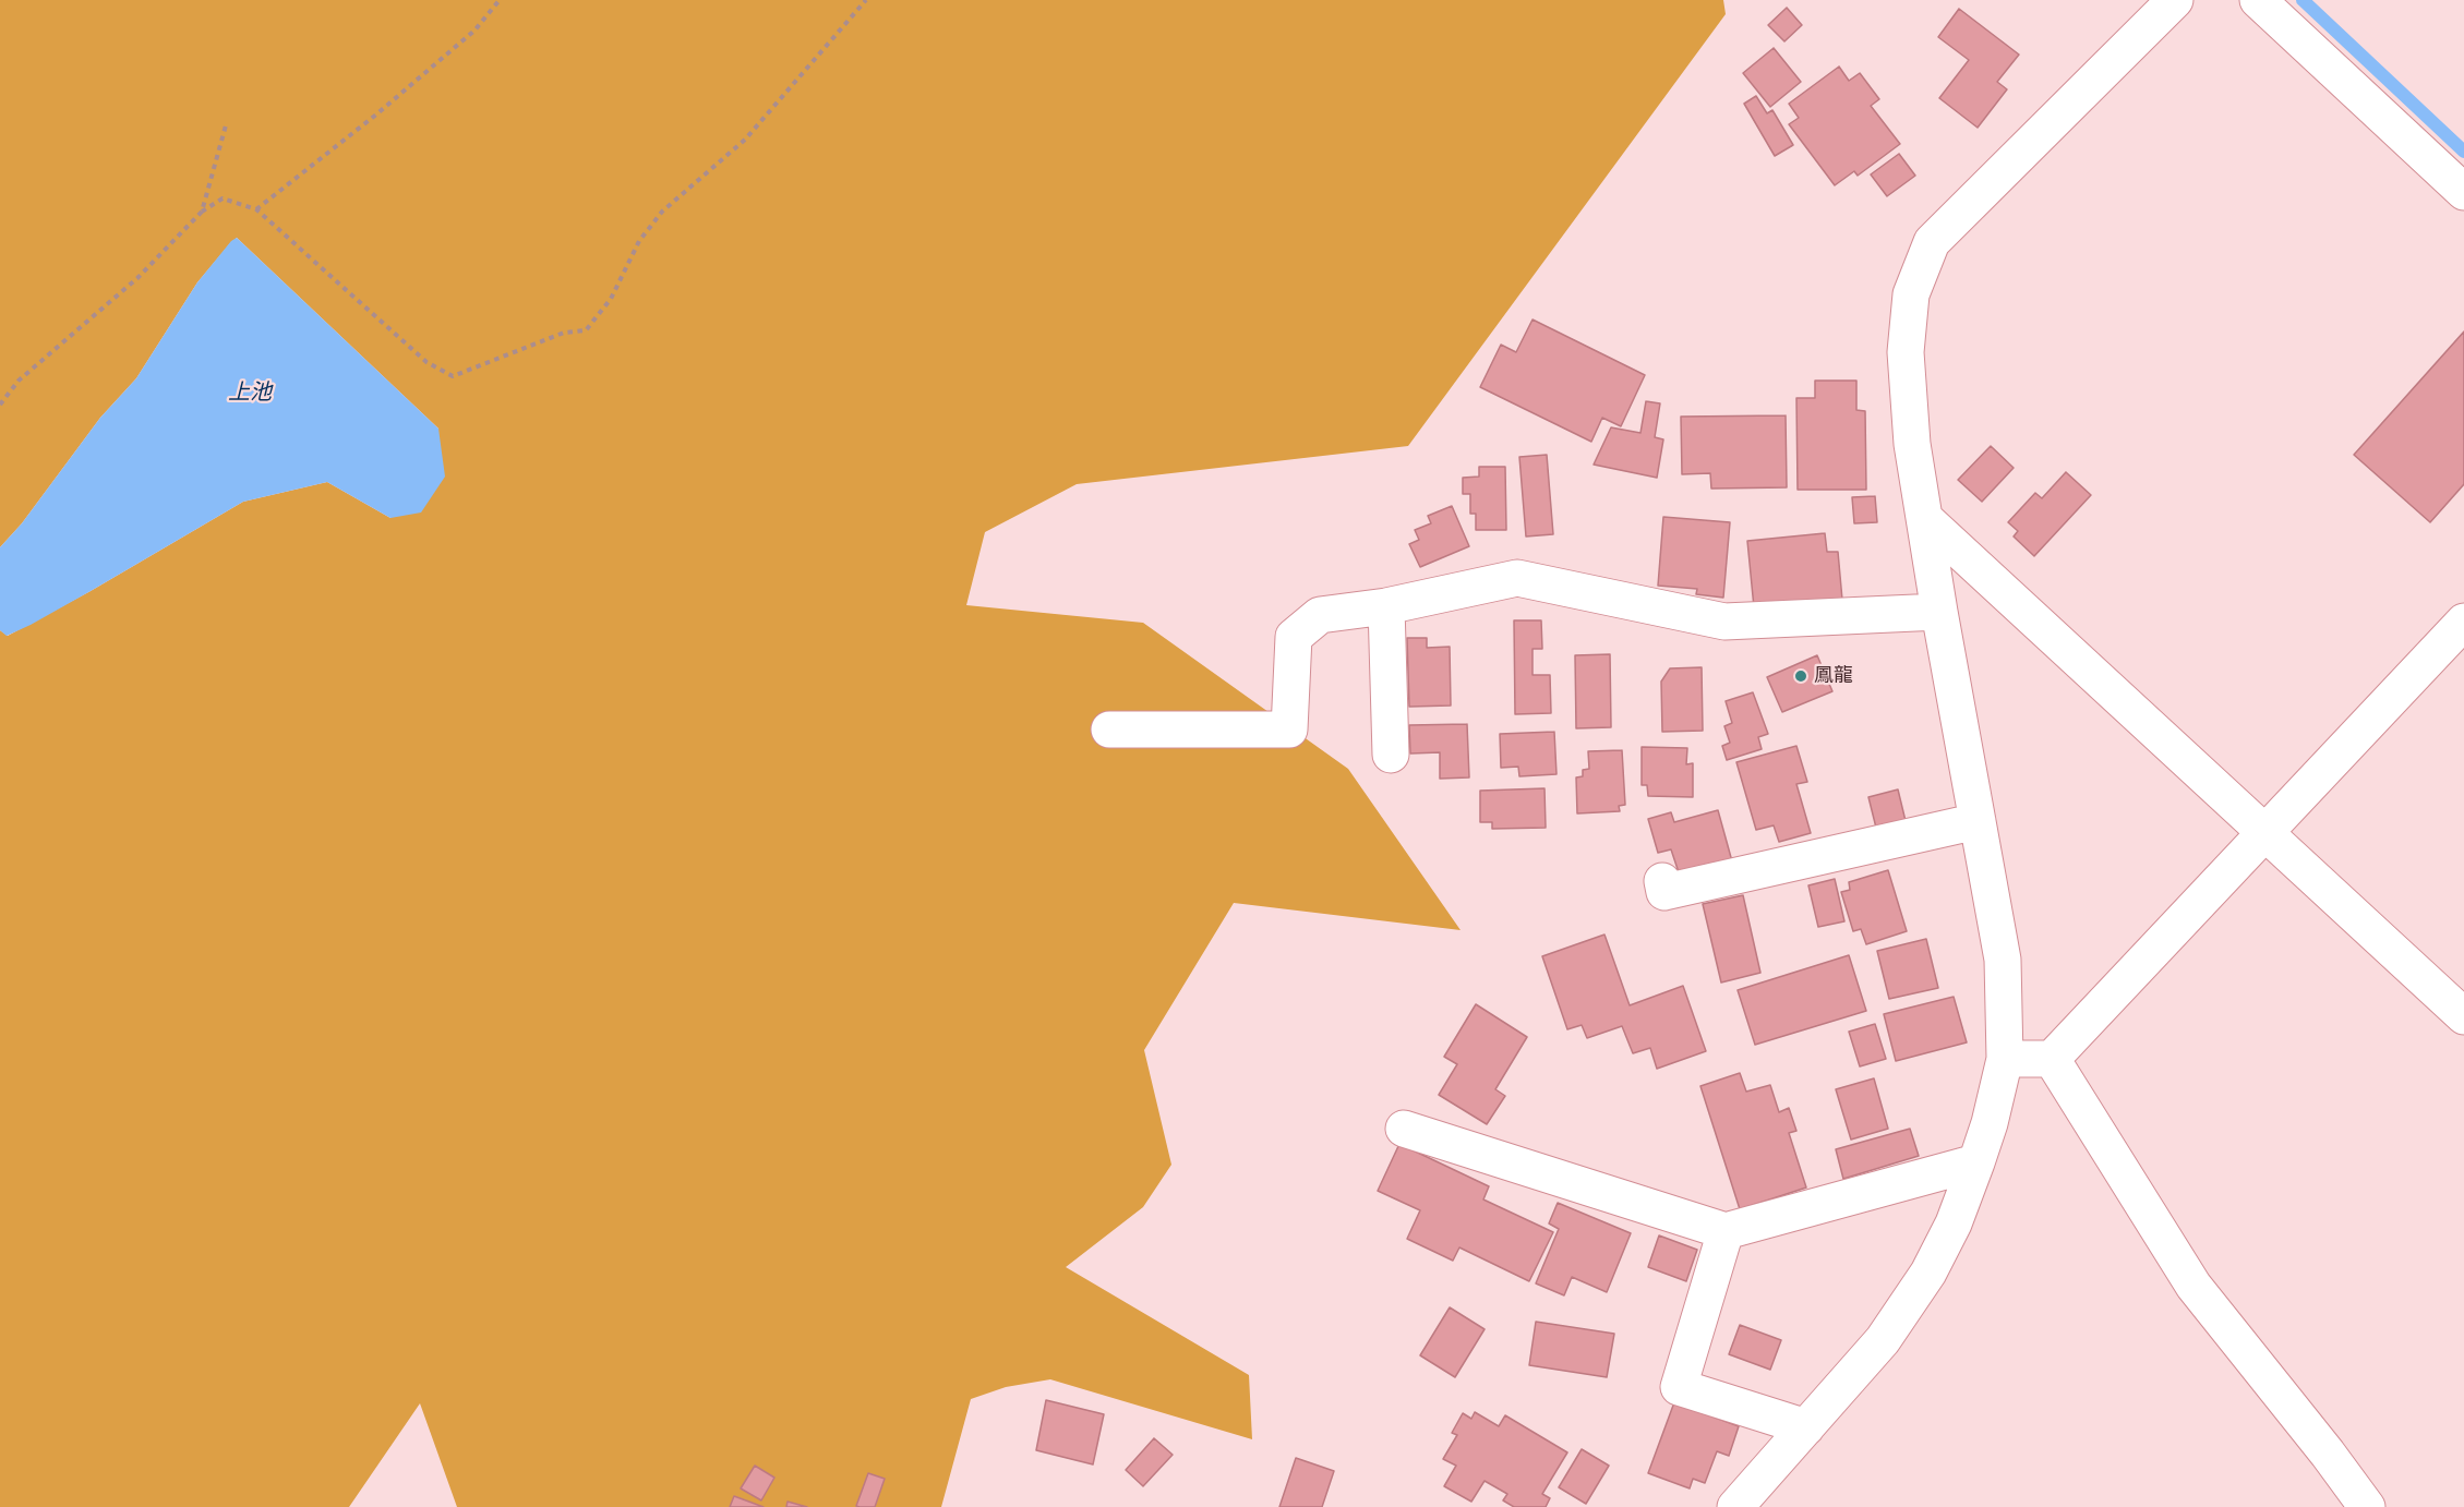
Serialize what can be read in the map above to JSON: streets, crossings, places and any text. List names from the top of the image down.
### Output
{
  "water": ["上池"],
  "places": ["鳳龍"]
}
